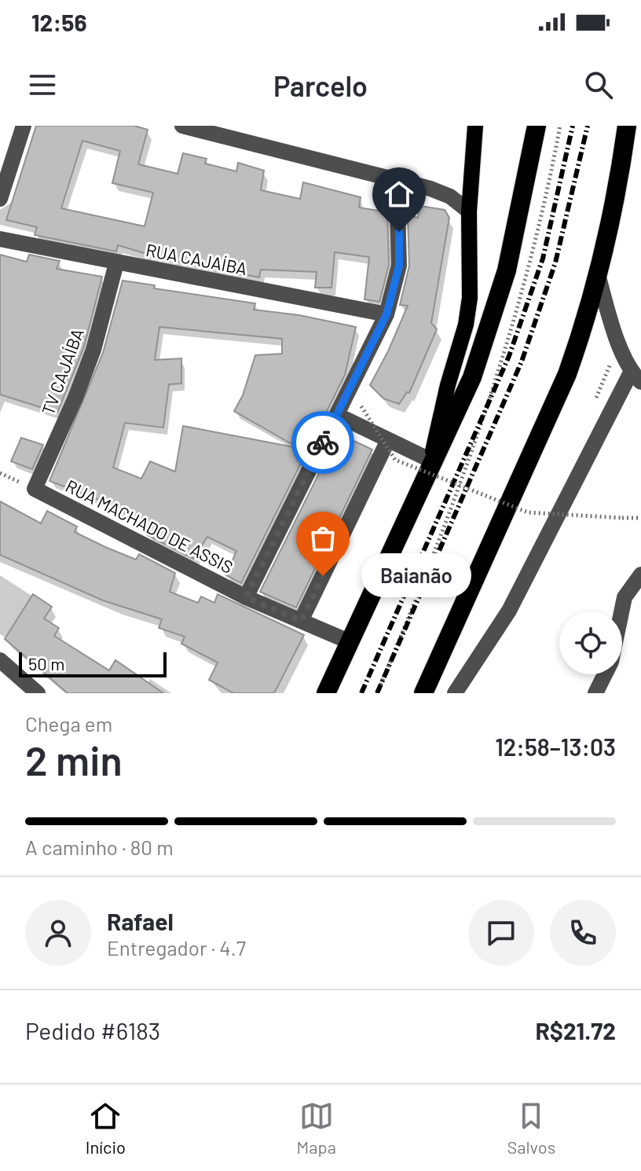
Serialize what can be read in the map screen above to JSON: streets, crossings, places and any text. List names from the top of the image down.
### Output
{
  "streets": {
    "street": ["RUA CAJAÍBA", "TV CAJAÍBA", "RUA MACHADO DE ASSIS"]
  },
  "crossings": [
    ["RUA CAJAÍBA", "TV CAJAÍBA"],
    ["TV CAJAÍBA", "RUA MACHADO DE ASSIS"]
  ],
  "places": ["Baianão"],
  "scale_bar": "50 m",
  "page": {
    "status": "12:56",
    "header": "Parcelo",
    "bubble": "Baianão",
    "scale": "50 m",
    "heading": ["2 min", "Chega em", "12:58–13:03"],
    "panel": [
      "Rafael",
      "Entregador · 4.7",
      "Pedido #6183",
      "R$21.72"
    ],
    "bar": "A caminho · 80 m",
    "tabs": ["Início", "Mapa", "Salvos"]
  }
}
